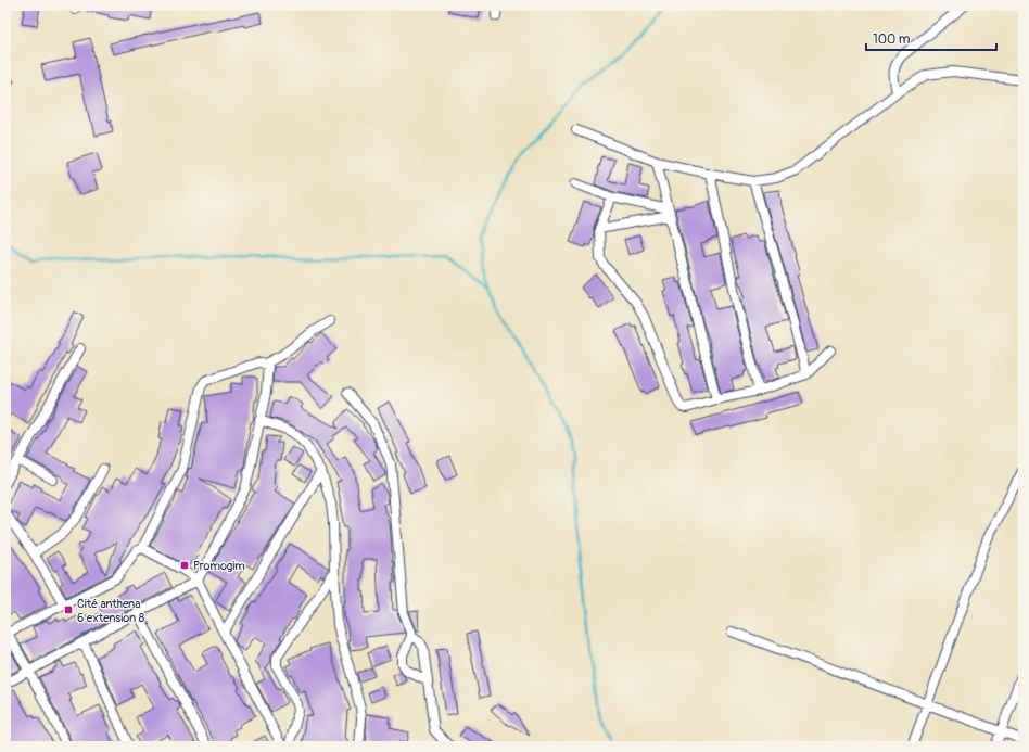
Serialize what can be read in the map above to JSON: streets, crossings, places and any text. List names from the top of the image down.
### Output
{
  "places": {
    "transit": ["Promogim", "Cité anthena 6 extension 8"]
  },
  "scale_bar": "100 m"
}
